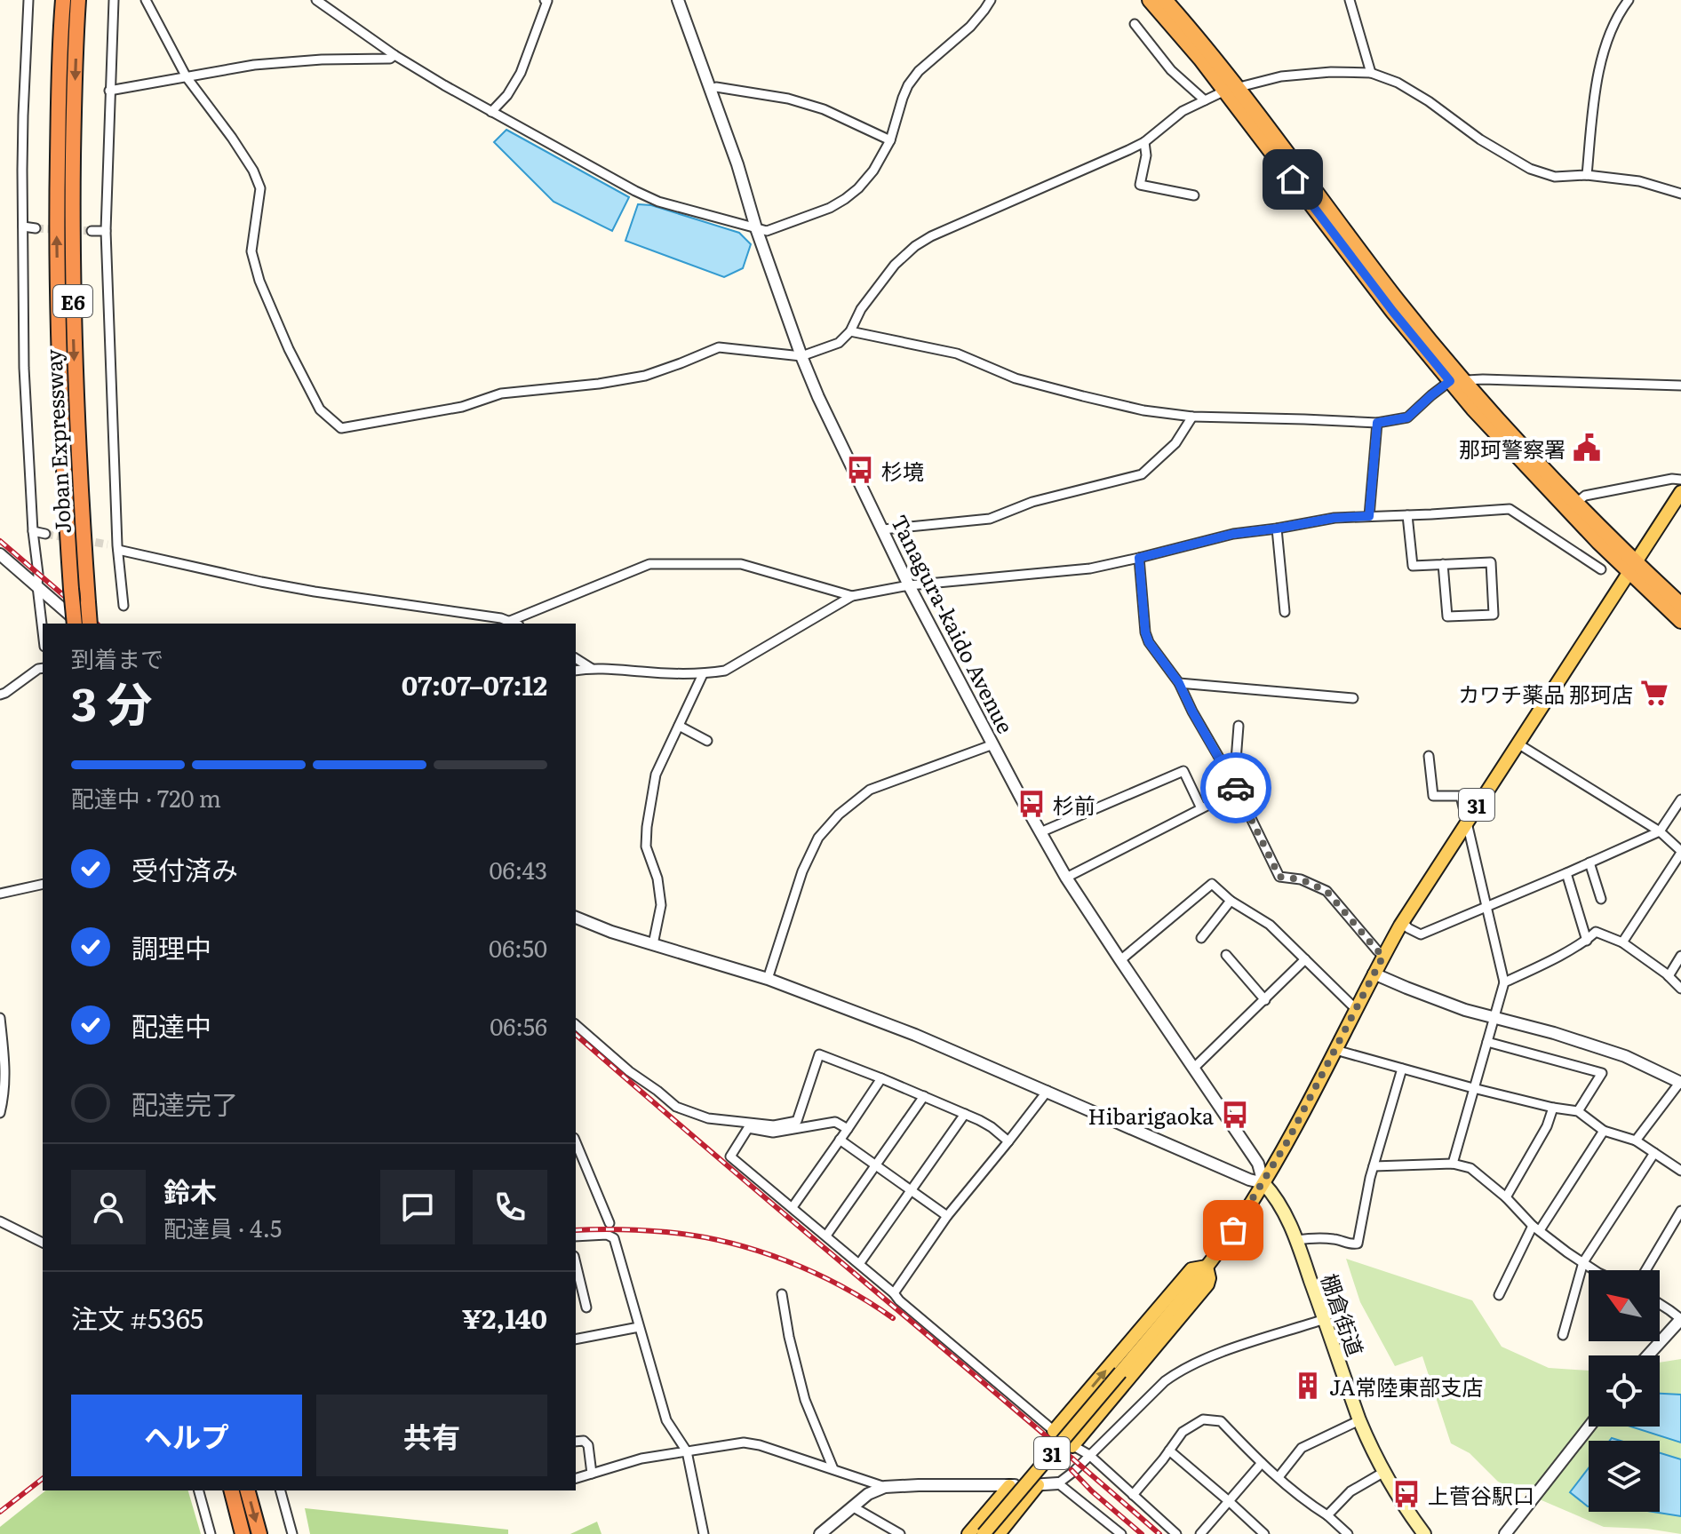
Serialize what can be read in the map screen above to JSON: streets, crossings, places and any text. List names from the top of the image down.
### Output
{
  "streets": {
    "highway": ["E6", "Joban Expressway"],
    "main road": ["31", "棚倉街道"],
    "street": ["Tanagura-kaido Avenue"]
  },
  "crossings": [
    ["Tanagura-kaido Avenue", "31"],
    ["Tanagura-kaido Avenue", "棚倉街道"],
    ["31", "棚倉街道"]
  ],
  "places": {
    "public building": ["那珂警察署"],
    "bus stop": [
      "杉境",
      "杉前",
      "Hibarigaoka",
      "上菅谷駅口"
    ],
    "supermarket": ["カワチ薬品 那珂店"],
    "building": ["JA常陸東部支店"]
  },
  "north": "top left",
  "page": {
    "heading": ["3 分", "到着まで", "07:07–07:12"],
    "panel": [
      "鈴木",
      "配達員 · 4.5",
      "注文 #5365",
      "¥2,140"
    ],
    "bar": "配達中 · 720 m",
    "list": [
      ["受付済み", "06:43"],
      ["調理中", "06:50"],
      ["配達中", "06:56"],
      "配達完了"
    ],
    "buttons": ["ヘルプ", "共有"]
  }
}
